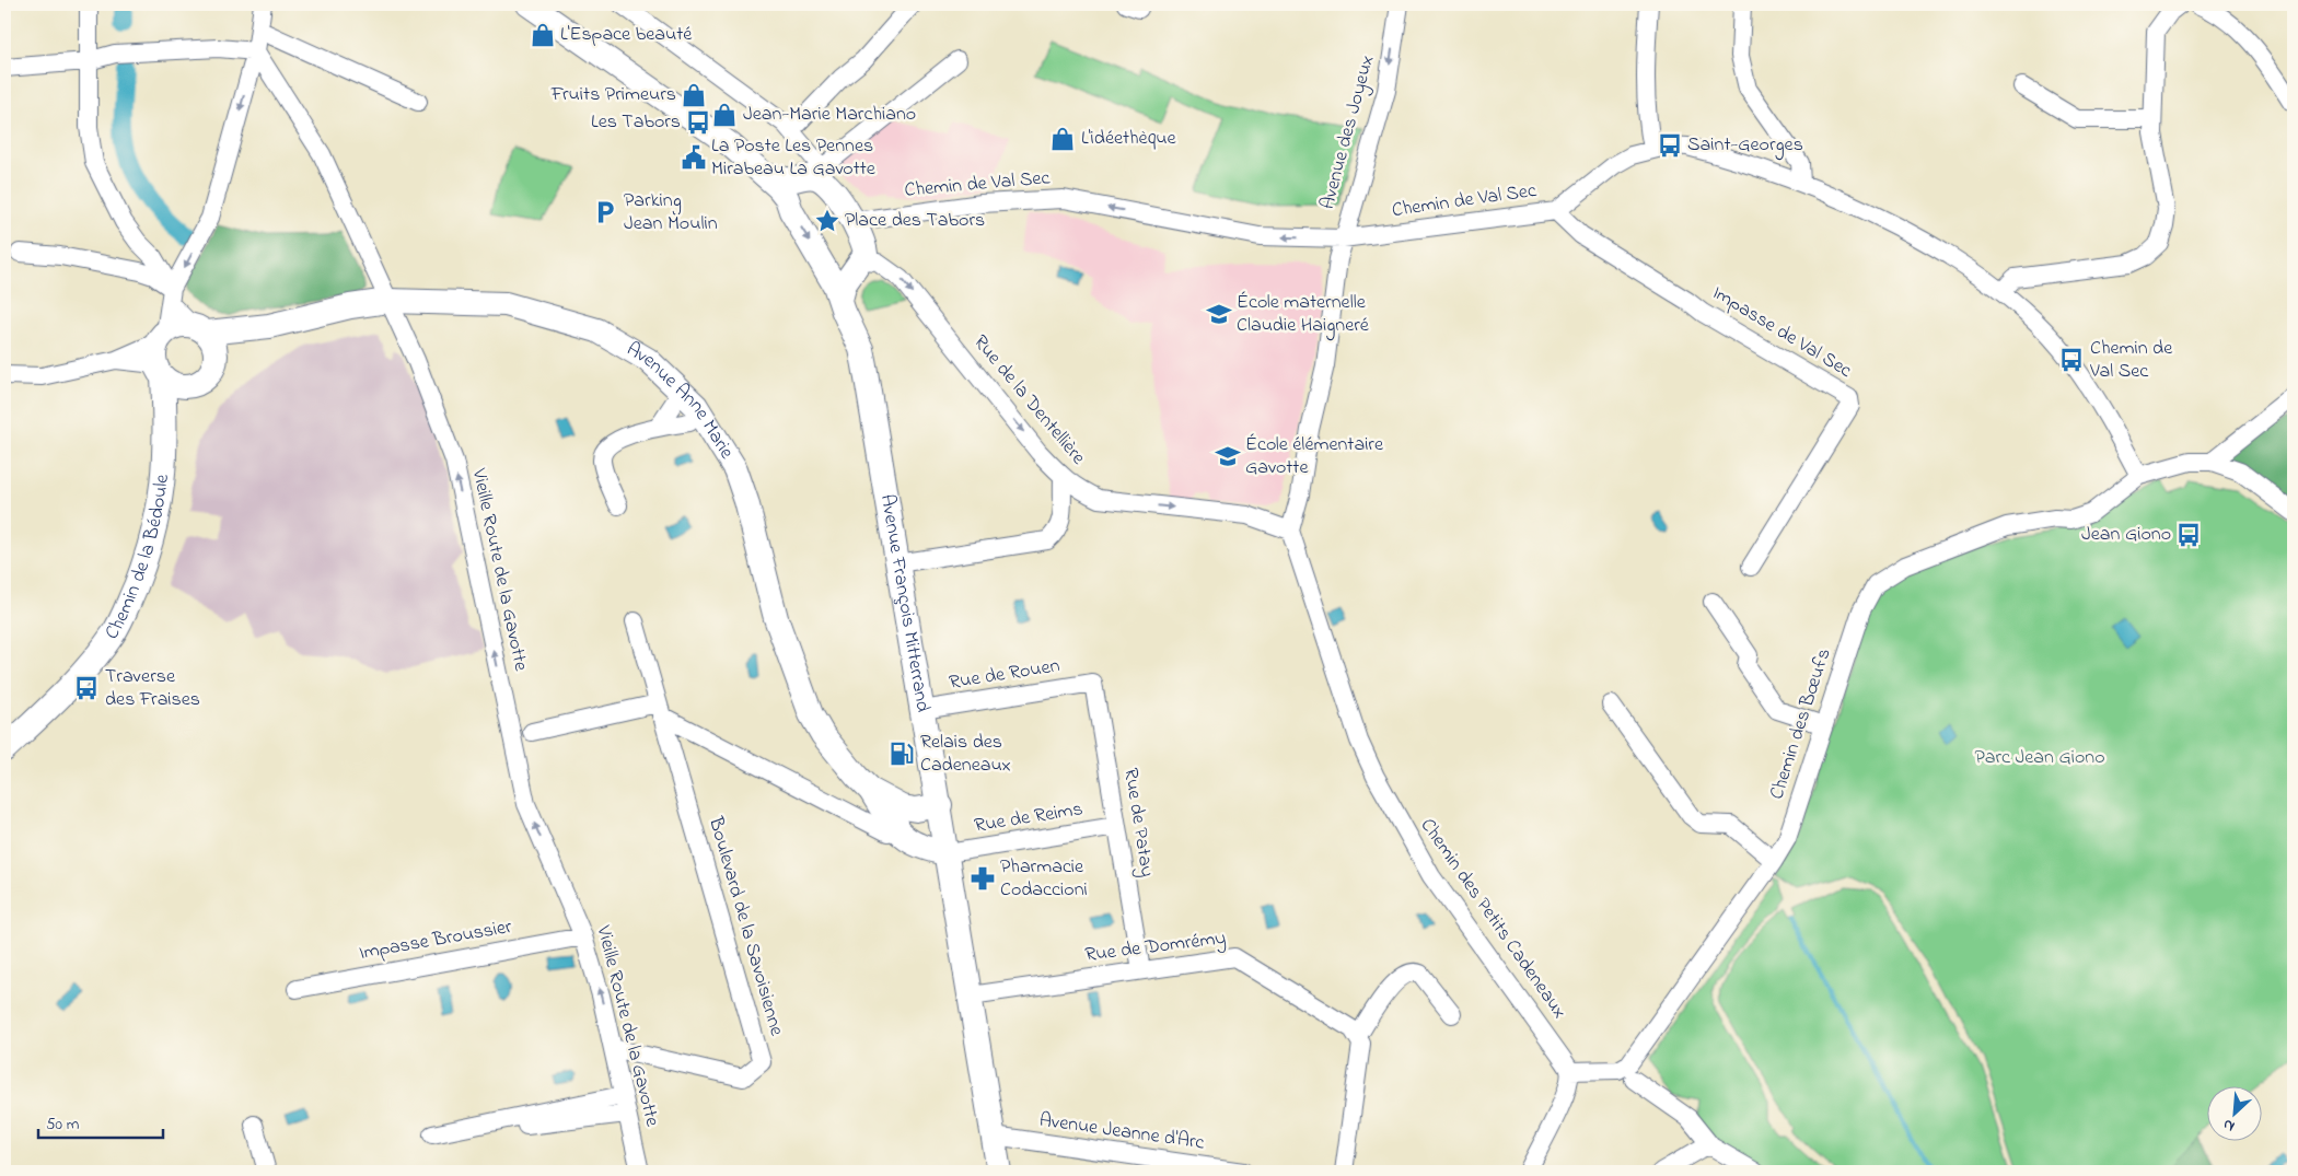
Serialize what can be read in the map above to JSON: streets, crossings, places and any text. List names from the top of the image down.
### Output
{
  "streets": {
    "street": [
      "Avenue des Joyeux",
      "Chemin de Val Sec",
      "Impasse de Val Sec",
      "Rue de la Dentellière",
      "Avenue Anne Marie",
      "Chemin de la Bédoule",
      "Vieille Route de la Gavotte",
      "Avenue François Mitterrand",
      "Rue de Rouen",
      "Chemin des Bœufs",
      "Rue de Reims",
      "Rue de Patay",
      "Chemin des Petits Cadeneaux",
      "Boulevard de la Savoisienne",
      "Impasse Broussier",
      "Rue de Domrémy",
      "Avenue Jeanne d'Arc"
    ]
  },
  "crossings": [
    ["Avenue des Joyeux", "Chemin de Val Sec"],
    ["Avenue des Joyeux", "Rue de la Dentellière"],
    ["Avenue des Joyeux", "Chemin des Petits Cadeneaux"],
    ["Chemin de Val Sec", "Impasse de Val Sec"],
    ["Chemin de Val Sec", "Chemin des Bœufs"],
    ["Rue de la Dentellière", "Chemin des Petits Cadeneaux"],
    ["Avenue Anne Marie", "Chemin de la Bédoule"],
    ["Avenue Anne Marie", "Vieille Route de la Gavotte"],
    ["Avenue Anne Marie", "Avenue François Mitterrand"],
    ["Avenue Anne Marie", "Rue de Reims"],
    ["Chemin de la Bédoule", "Vieille Route de la Gavotte"],
    ["Vieille Route de la Gavotte", "Boulevard de la Savoisienne"],
    ["Vieille Route de la Gavotte", "Impasse Broussier"],
    ["Avenue François Mitterrand", "Rue de Rouen"],
    ["Avenue François Mitterrand", "Rue de Reims"],
    ["Avenue François Mitterrand", "Rue de Domrémy"],
    ["Avenue François Mitterrand", "Avenue Jeanne d'Arc"],
    ["Rue de Rouen", "Rue de Patay"],
    ["Chemin des Bœufs", "Chemin des Petits Cadeneaux"],
    ["Rue de Reims", "Rue de Patay"],
    ["Rue de Patay", "Rue de Domrémy"]
  ],
  "one_way": ["Avenue des Joyeux", "Rue de la Dentellière", "Vieille Route de la Gavotte"],
  "parks": ["Parc Jean Giono"],
  "places": {
    "shop": [
      "L'Espace beauté",
      "Fruits Primeurs",
      "Jean-Marie Marchiano",
      "L'idéethèque"
    ],
    "bus stop": [
      "Les Tabors",
      "Saint-Georges",
      "Chemin de Val Sec",
      "Jean Giono",
      "Traverse des Fraises"
    ],
    "public building": ["La Poste Les Pennes Mirabeau La Gavotte"],
    "parking": ["Parking Jean Moulin"],
    "place": ["Place des Tabors"],
    "school or university": ["École maternelle Claudie Haigneré", "École élémentaire Gavotte"],
    "fuel station": ["Relais des Cadeneaux"],
    "pharmacy": ["Pharmacie Codaccioni"]
  },
  "scale_bar": "50 m",
  "north": "bottom left"
}
